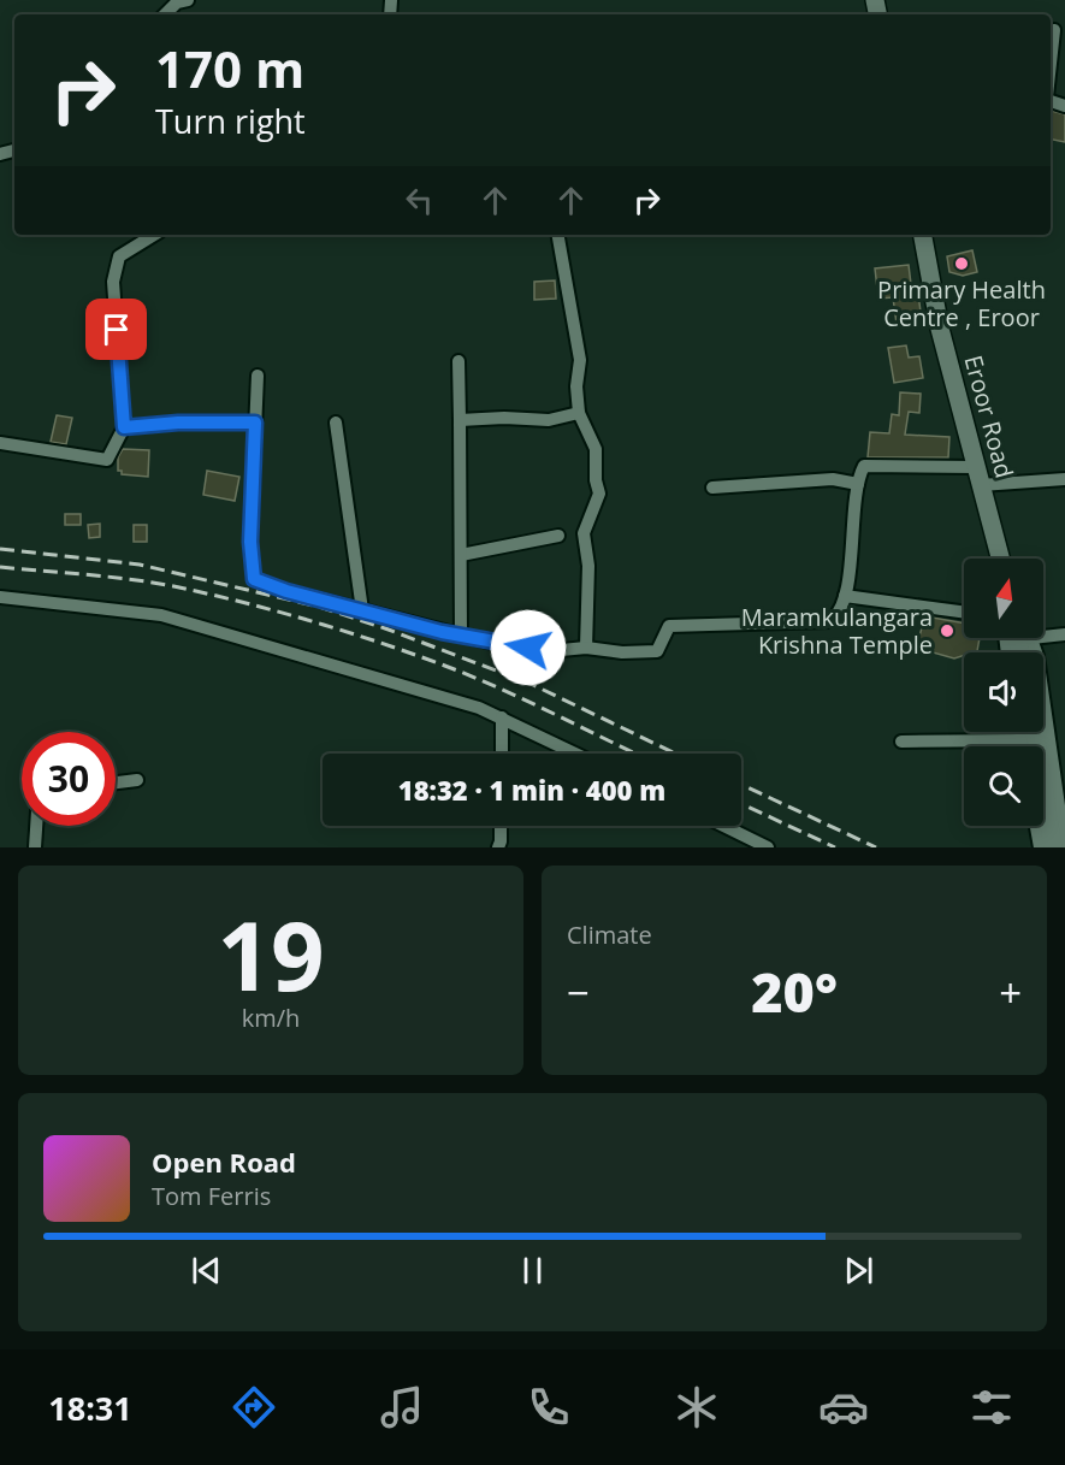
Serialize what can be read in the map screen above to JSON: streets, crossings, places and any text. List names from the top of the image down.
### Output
{
  "streets": {
    "main road": ["Eroor Road"]
  },
  "places": ["Primary Health Centre , Eroor", "Maramkulangara Krishna Temple"],
  "north": "top",
  "page": {
    "turn": ["170 m", "Turn right"],
    "limit": "30",
    "trip": "18:32 · 1 min · 400 m",
    "tile": [
      ["19", "km/h"],
      "Climate"
    ],
    "heat": ["−", "20°", "+"],
    "song": ["Open Road", "Tom Ferris"],
    "tabs": "18:31"
  }
}
